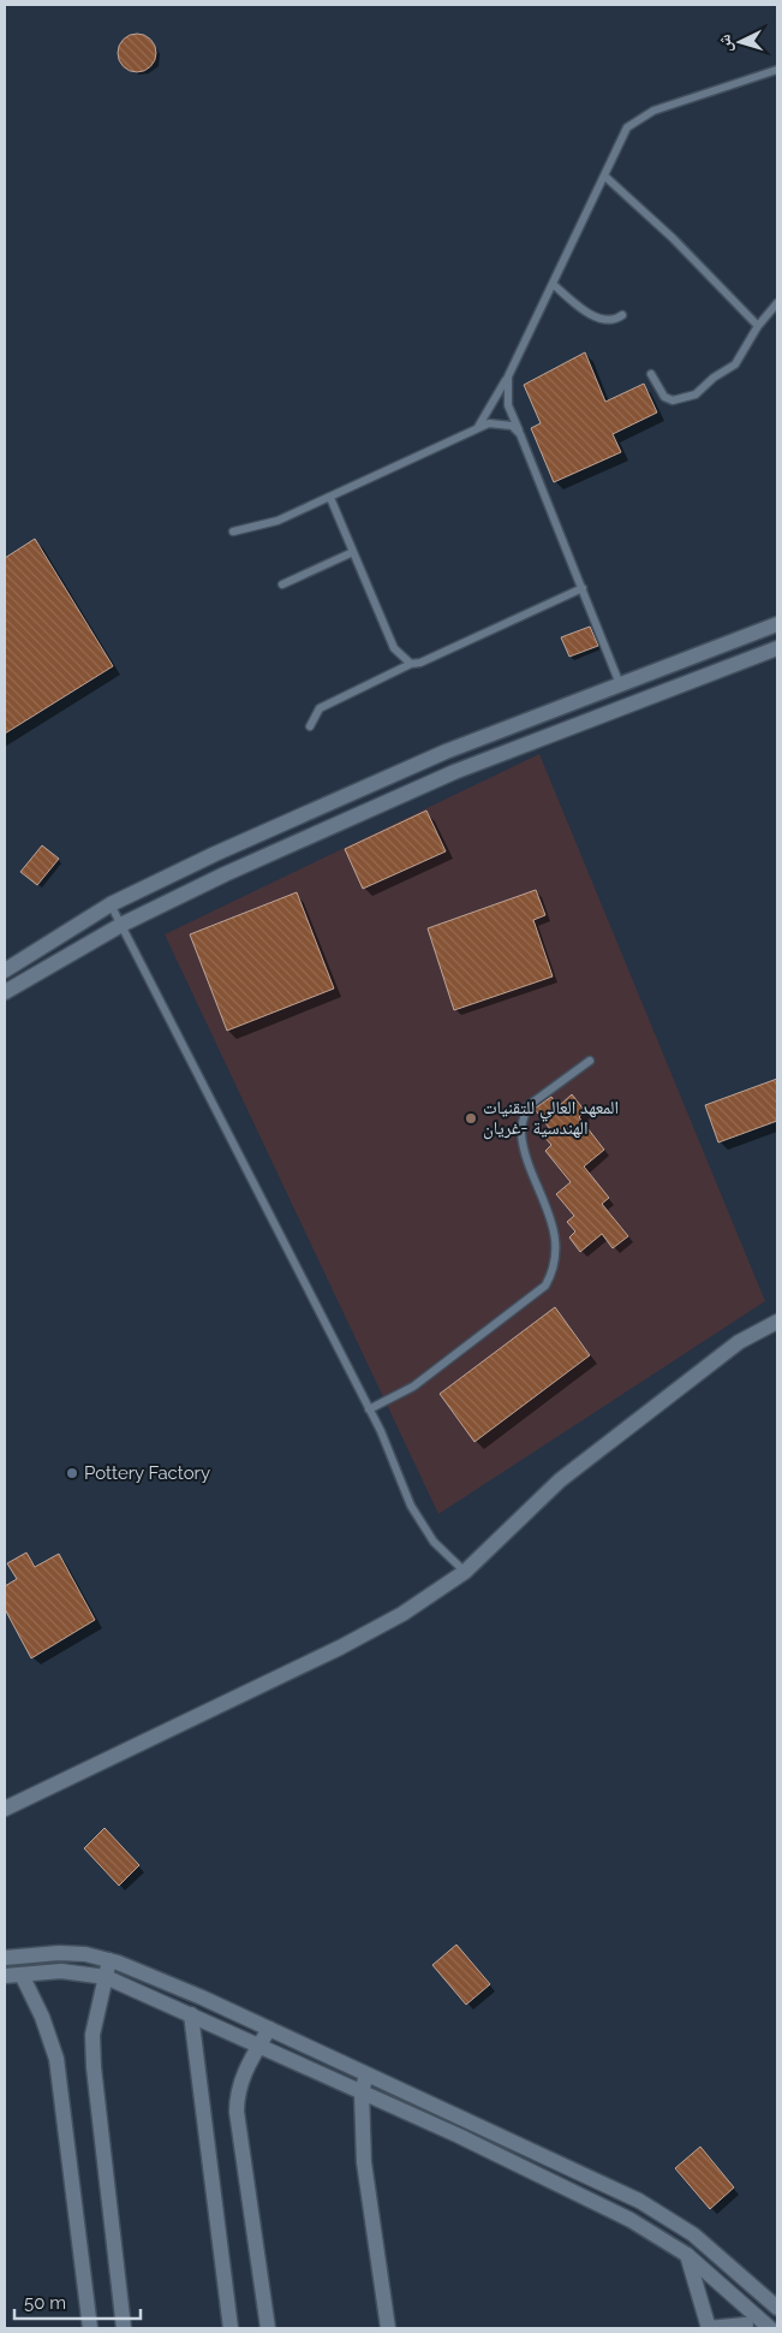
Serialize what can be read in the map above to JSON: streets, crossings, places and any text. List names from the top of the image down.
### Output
{
  "places": ["المعهد العالي للتقنيات الهندسية -غريان", "Pottery Factory"],
  "scale_bar": "50 m",
  "north": "left"
}
